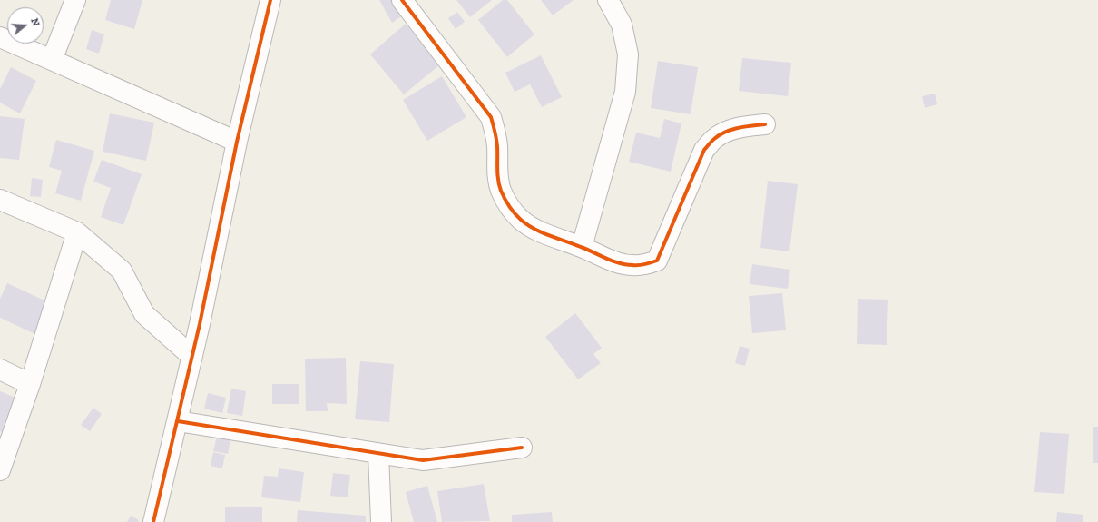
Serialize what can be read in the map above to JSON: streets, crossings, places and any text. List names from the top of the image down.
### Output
{
  "north": "right"
}
